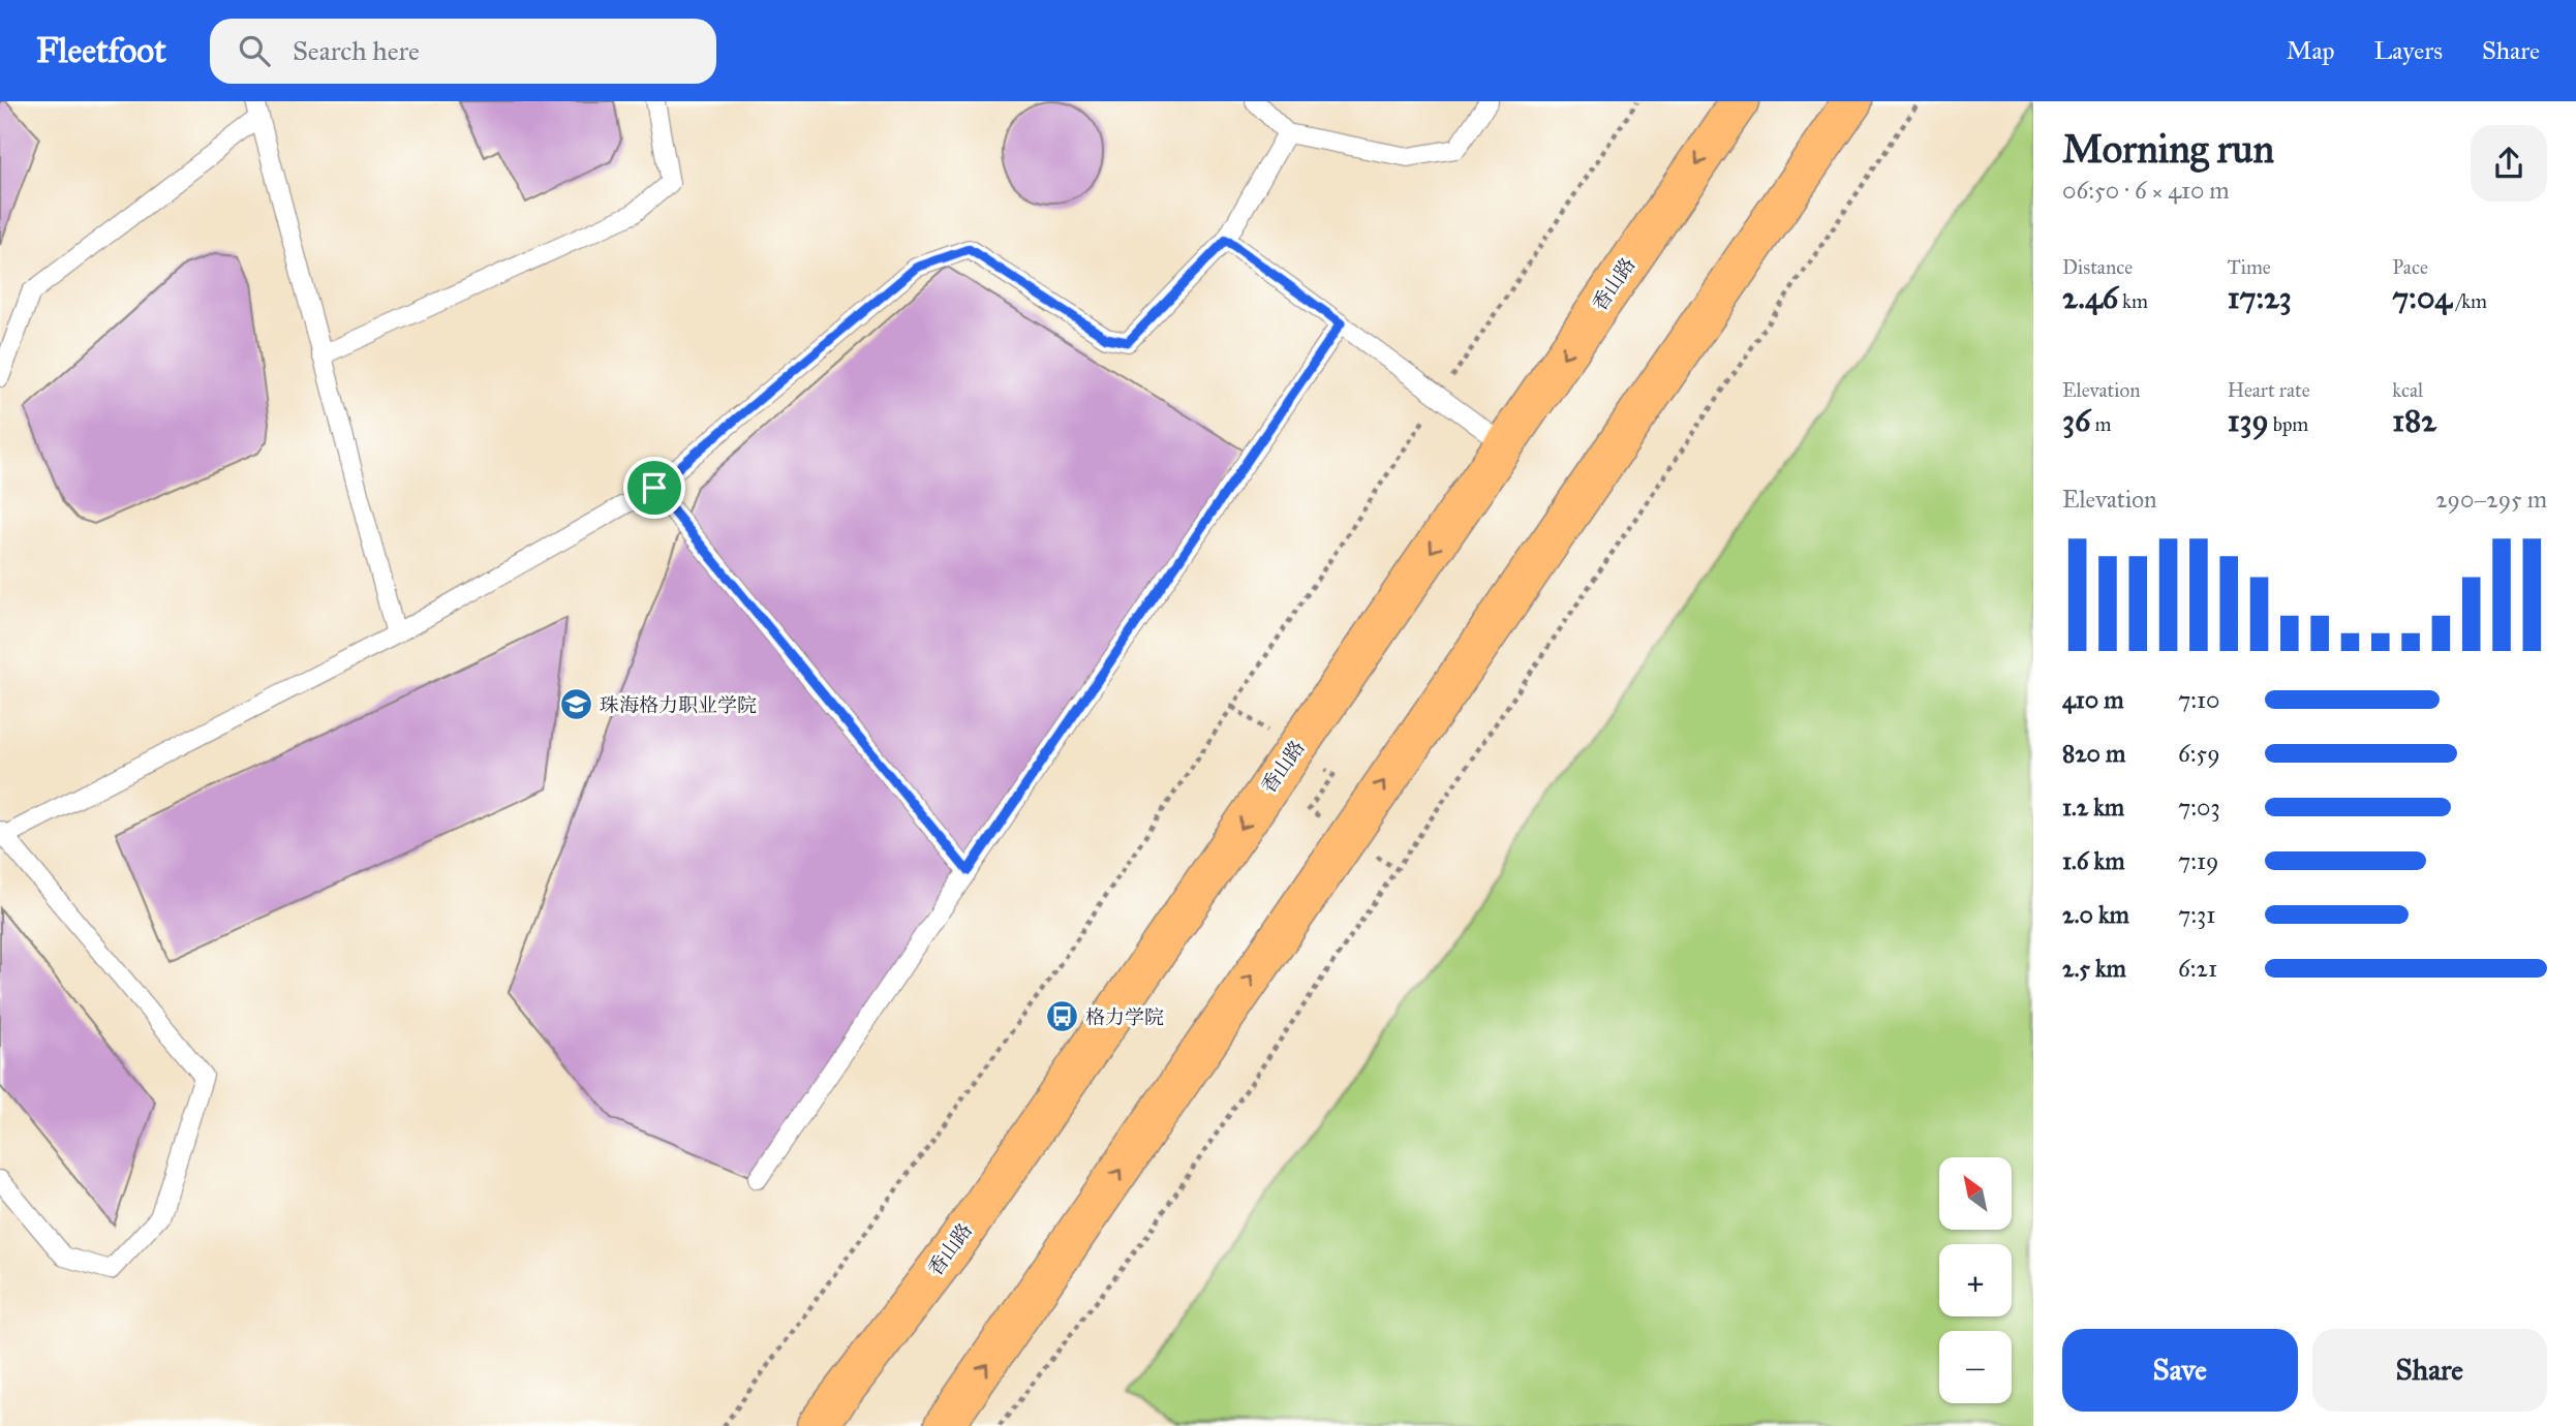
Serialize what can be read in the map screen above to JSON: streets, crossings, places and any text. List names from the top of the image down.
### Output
{
  "streets": {
    "main road": ["香山路"]
  },
  "places": {
    "school or university": ["珠海格力职业学院"],
    "bus stop": ["格力学院"]
  },
  "north": "top left",
  "page": {
    "header": "Fleetfoot",
    "search": "Search here",
    "nav": ["Map", "Layers", "Share"],
    "heading": ["Morning run", "06:50 · 6 × 410 m"],
    "stats": [
      ["Distance", "2.46 km"],
      ["Time", "17:23"],
      ["Pace", "7:04 /km"],
      ["Elevation", "36 m"],
      ["Heart rate", "139 bpm"],
      ["kcal", "182"]
    ],
    "chart": ["Elevation", "290–295 m"],
    "list": [
      {
        "name": "410 m",
        "note": "7:10"
      },
      {
        "name": "820 m",
        "note": "6:59"
      },
      {
        "name": "1.2 km",
        "note": "7:03"
      },
      {
        "name": "1.6 km",
        "note": "7:19"
      },
      {
        "name": "2.0 km",
        "note": "7:31"
      },
      {
        "name": "2.5 km",
        "note": "6:21"
      }
    ],
    "map_buttons": ["+", "−"],
    "buttons": ["Save", "Share"]
  }
}
